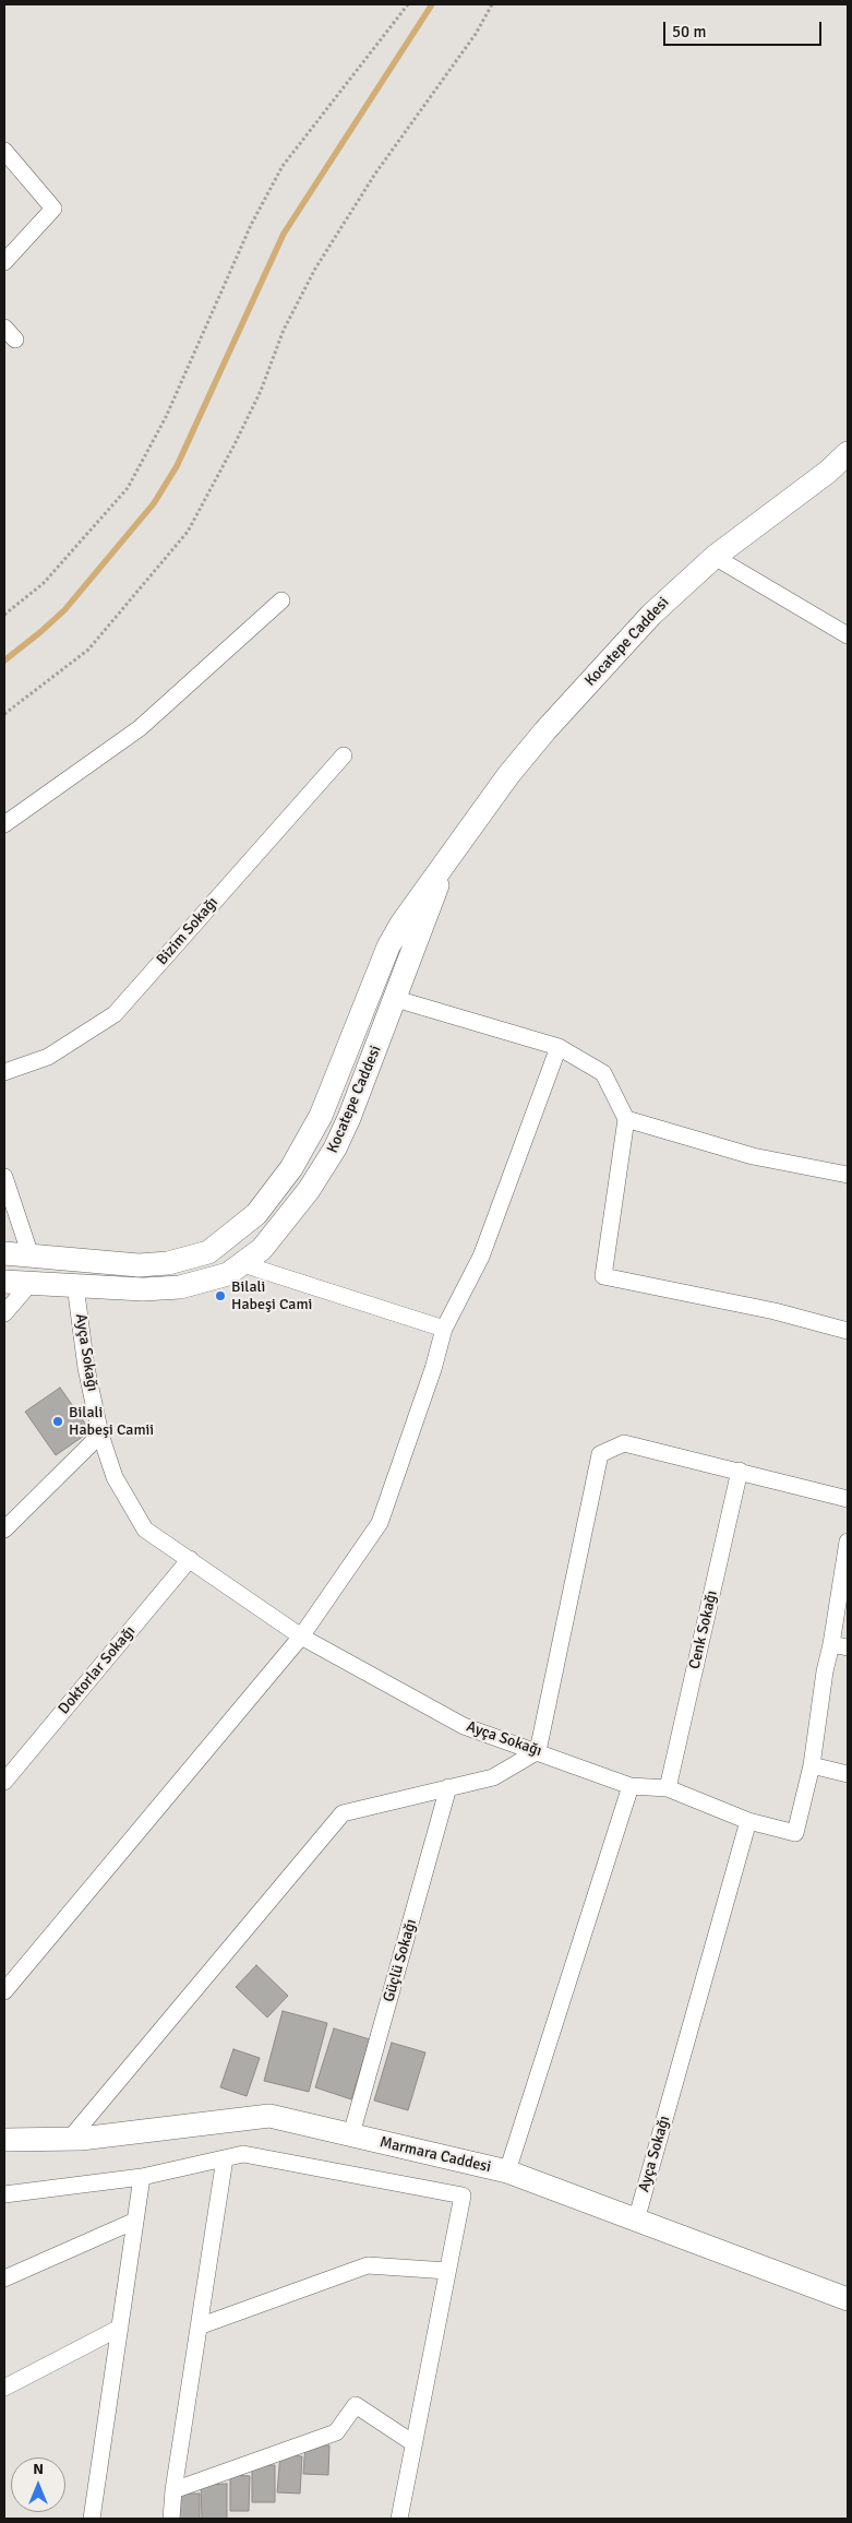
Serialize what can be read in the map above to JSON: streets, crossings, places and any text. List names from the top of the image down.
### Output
{
  "streets": {
    "main road": ["Kocatepe Caddesi", "Marmara Caddesi"],
    "street": [
      "Bizim Sokağı",
      "Ayça Sokağı",
      "Cenk Sokağı",
      "Doktorlar Sokağı",
      "Güçlü Sokağı"
    ]
  },
  "crossings": [
    ["Kocatepe Caddesi", "Ayça Sokağı"],
    ["Ayça Sokağı", "Cenk Sokağı"],
    ["Ayça Sokağı", "Doktorlar Sokağı"],
    ["Ayça Sokağı", "Marmara Caddesi"],
    ["Güçlü Sokağı", "Marmara Caddesi"]
  ],
  "places": ["Bilali Habeşi Cami", "Bilali Habeşi Camii"],
  "scale_bar": "50 m",
  "north": "top"
}
